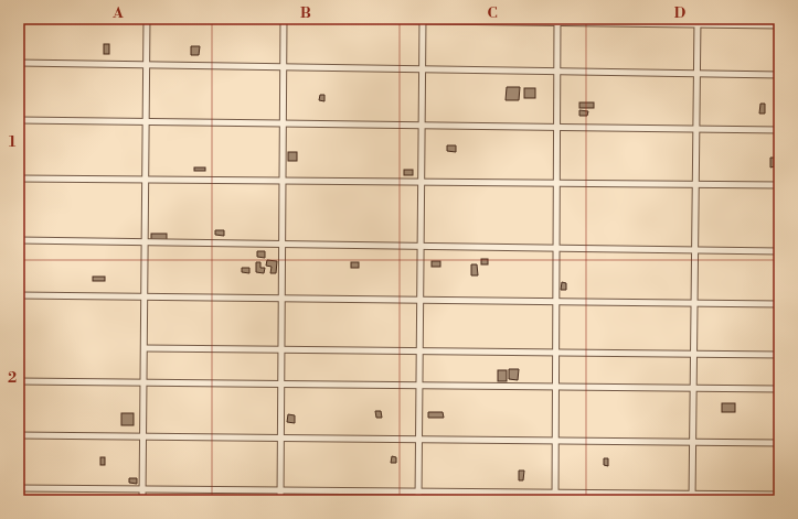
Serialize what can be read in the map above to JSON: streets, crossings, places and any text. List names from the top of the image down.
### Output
{
  "grid": {
    "columns": [
      "A",
      "B",
      "C",
      "D"
    ],
    "rows": ["1", "2"]
  }
}
